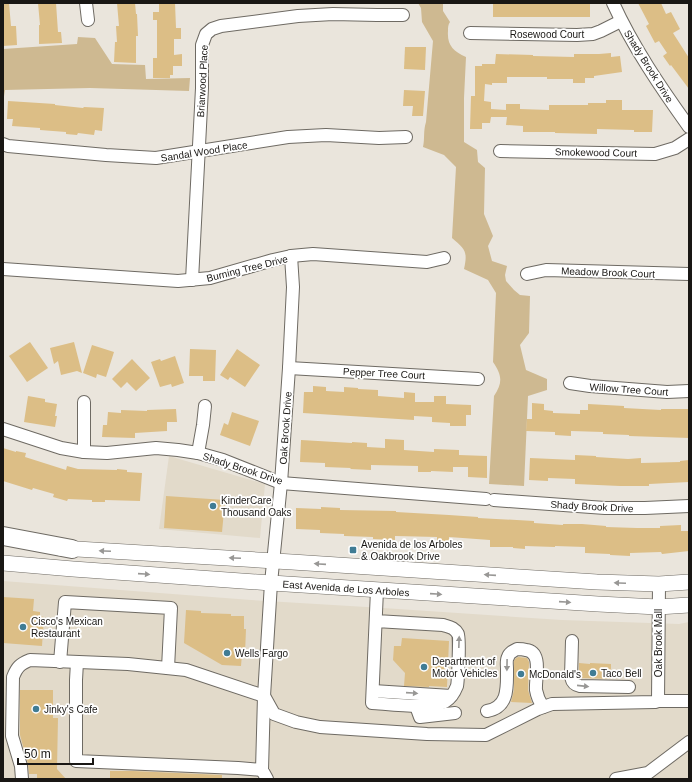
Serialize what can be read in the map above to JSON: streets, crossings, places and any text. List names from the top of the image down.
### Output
{
  "streets": {
    "main road": ["East Avenida de Los Arboles"],
    "street": [
      "Rosewood Court",
      "Shady Brook Drive",
      "Briarwood Place",
      "Sandal Wood Place",
      "Smokewood Court",
      "Burning Tree Drive",
      "Meadow Brook Court",
      "Pepper Tree Court",
      "Willow Tree Court",
      "Oak Brook Drive",
      "Oak Brook Mall"
    ]
  },
  "crossings": [
    ["Rosewood Court", "Shady Brook Drive"],
    ["Shady Brook Drive", "Oak Brook Drive"],
    ["Briarwood Place", "Sandal Wood Place"],
    ["Briarwood Place", "Burning Tree Drive"],
    ["Burning Tree Drive", "Oak Brook Drive"],
    ["Pepper Tree Court", "Oak Brook Drive"],
    ["Oak Brook Drive", "East Avenida de Los Arboles"],
    ["East Avenida de Los Arboles", "Oak Brook Mall"]
  ],
  "places": {
    "other": [
      "KinderCare Thousand Oaks",
      "Cisco's Mexican Restaurant",
      "Wells Fargo",
      "Department of Motor Vehicles",
      "Taco Bell",
      "McDonald's",
      "Jinky's Cafe"
    ],
    "transit": ["Avenida de los Arboles & Oakbrook Drive"]
  },
  "scale_bar": "50 m"
}
